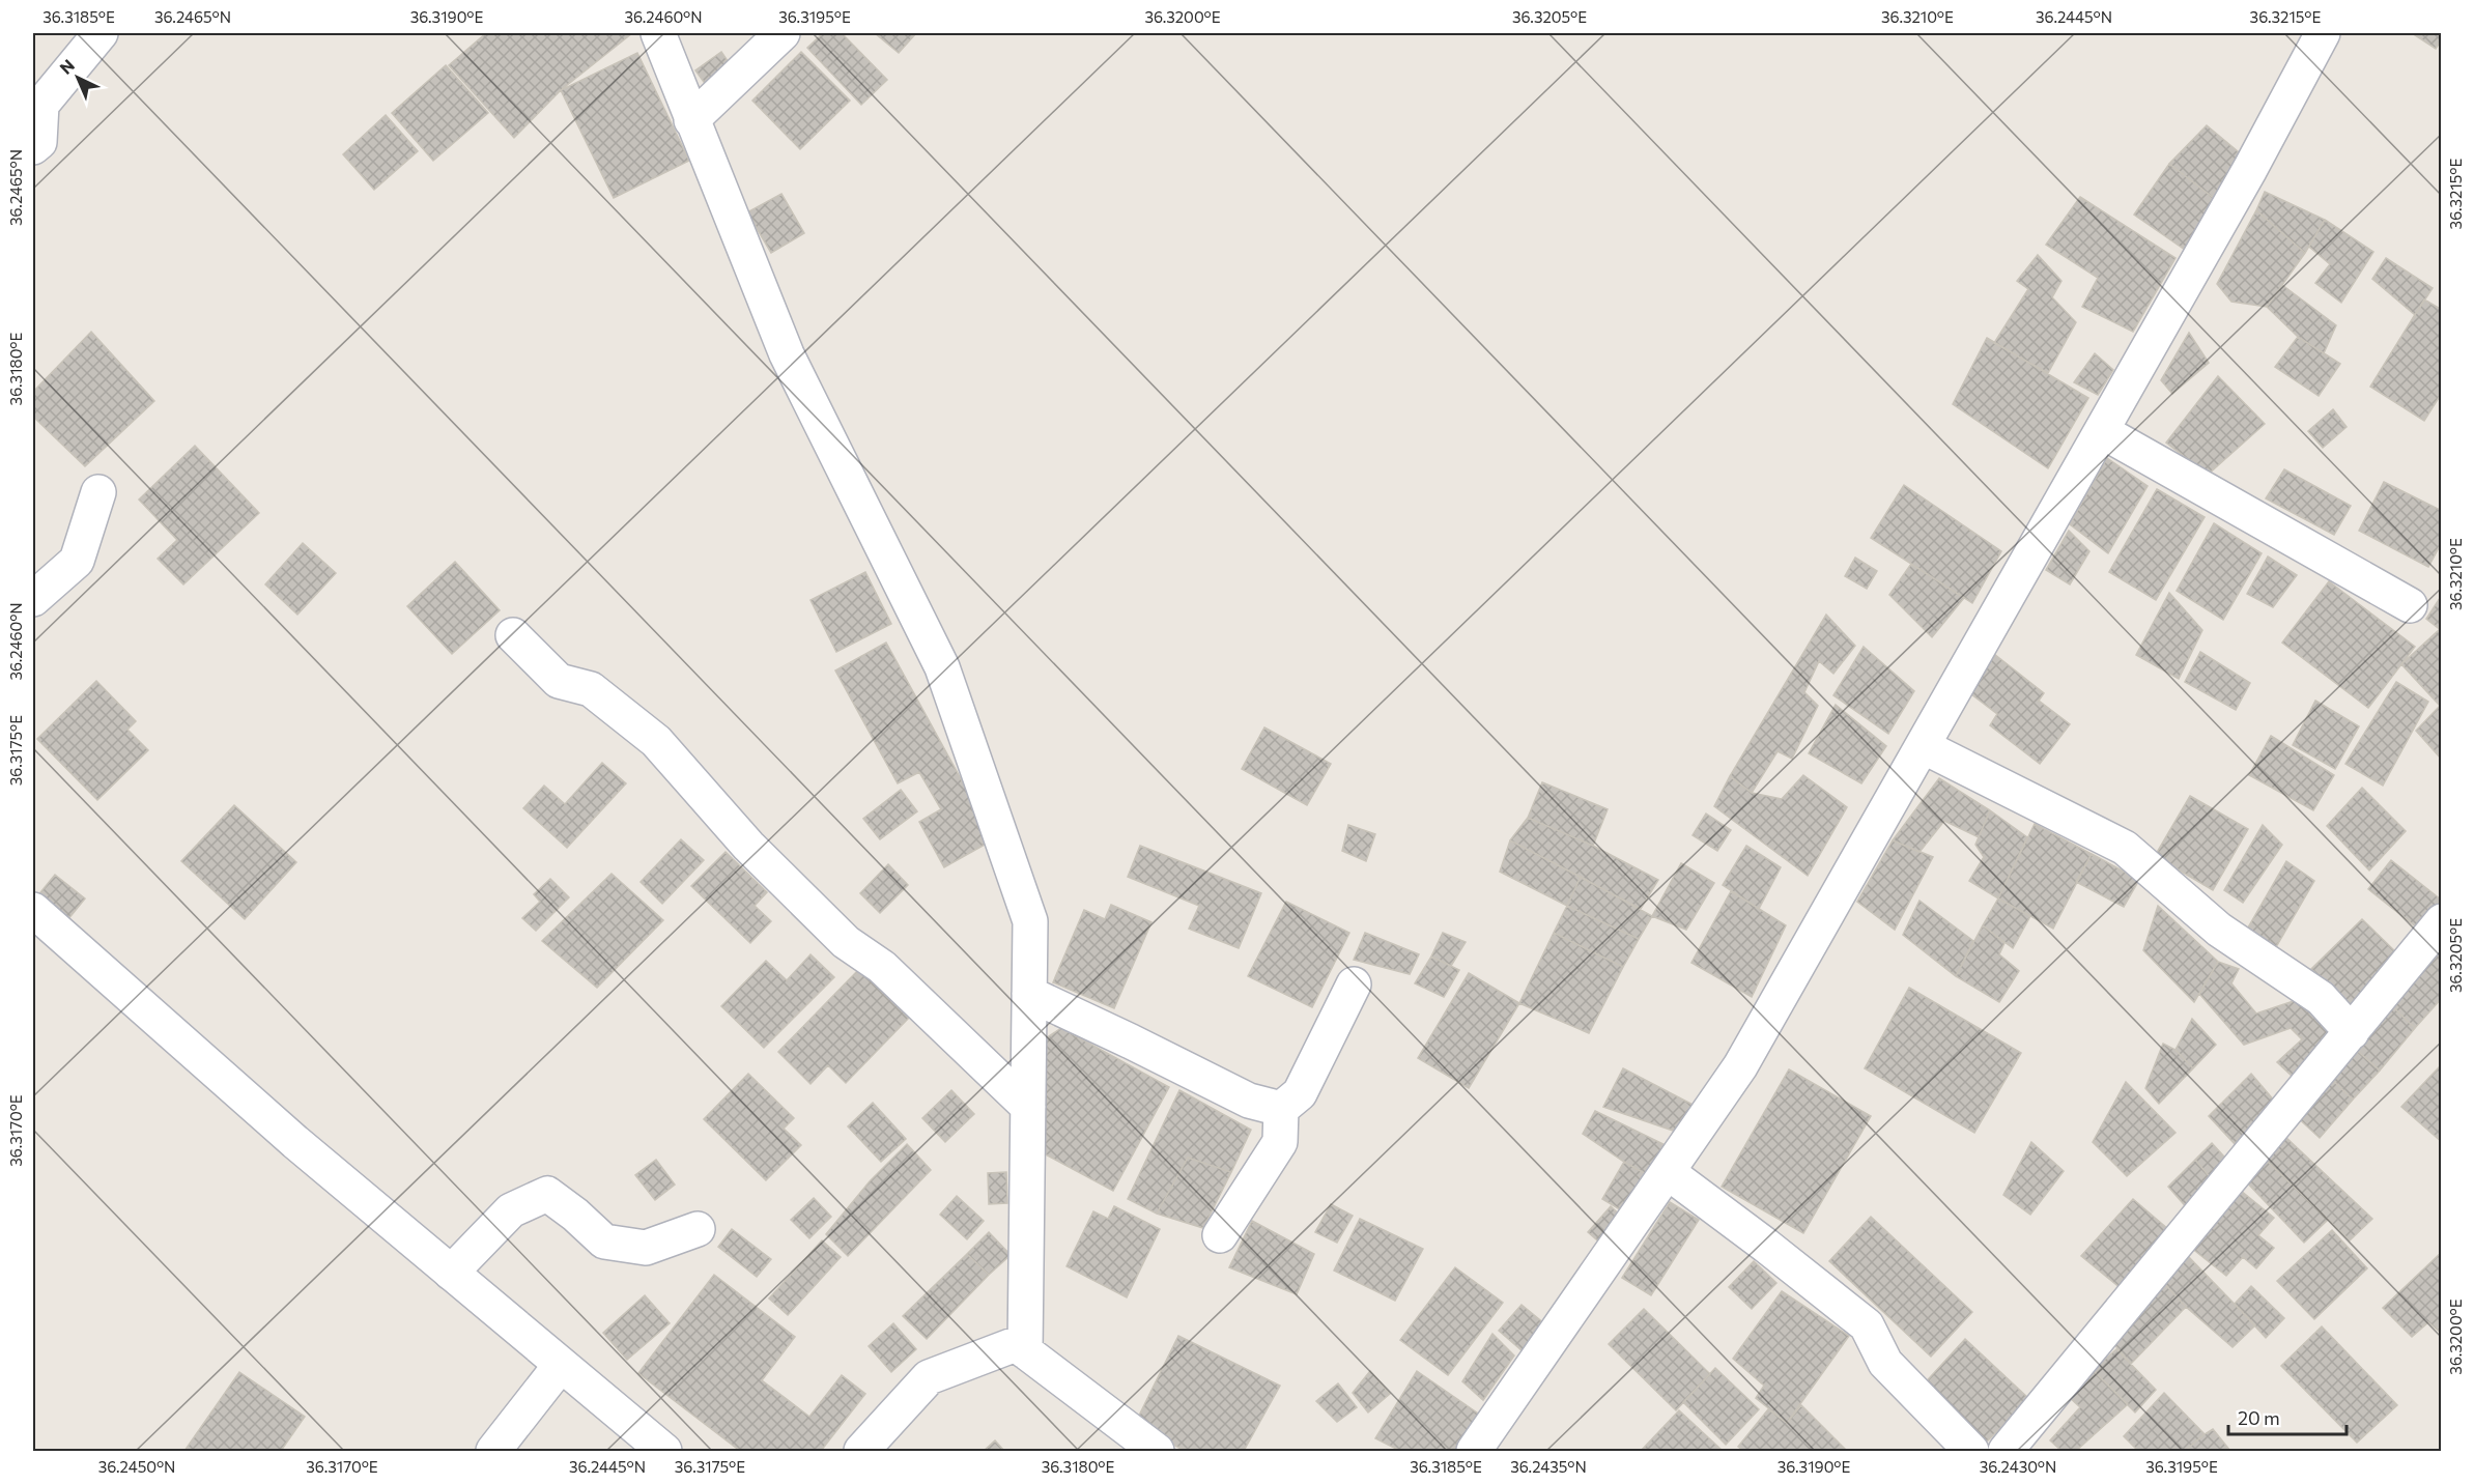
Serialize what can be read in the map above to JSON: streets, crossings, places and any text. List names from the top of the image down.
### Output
{
  "scale_bar": "20 m",
  "north": "top left",
  "coordinates": [
    "36.3185°E",
    "36.2465°N",
    "36.3190°E",
    "36.2460°N",
    "36.3195°E",
    "36.3200°E",
    "36.3205°E",
    "36.3210°E",
    "36.2445°N",
    "36.3215°E",
    "36.3180°E",
    "36.3175°E",
    "36.3170°E",
    "36.2450°N",
    "36.2435°N",
    "36.2430°N"
  ]
}
